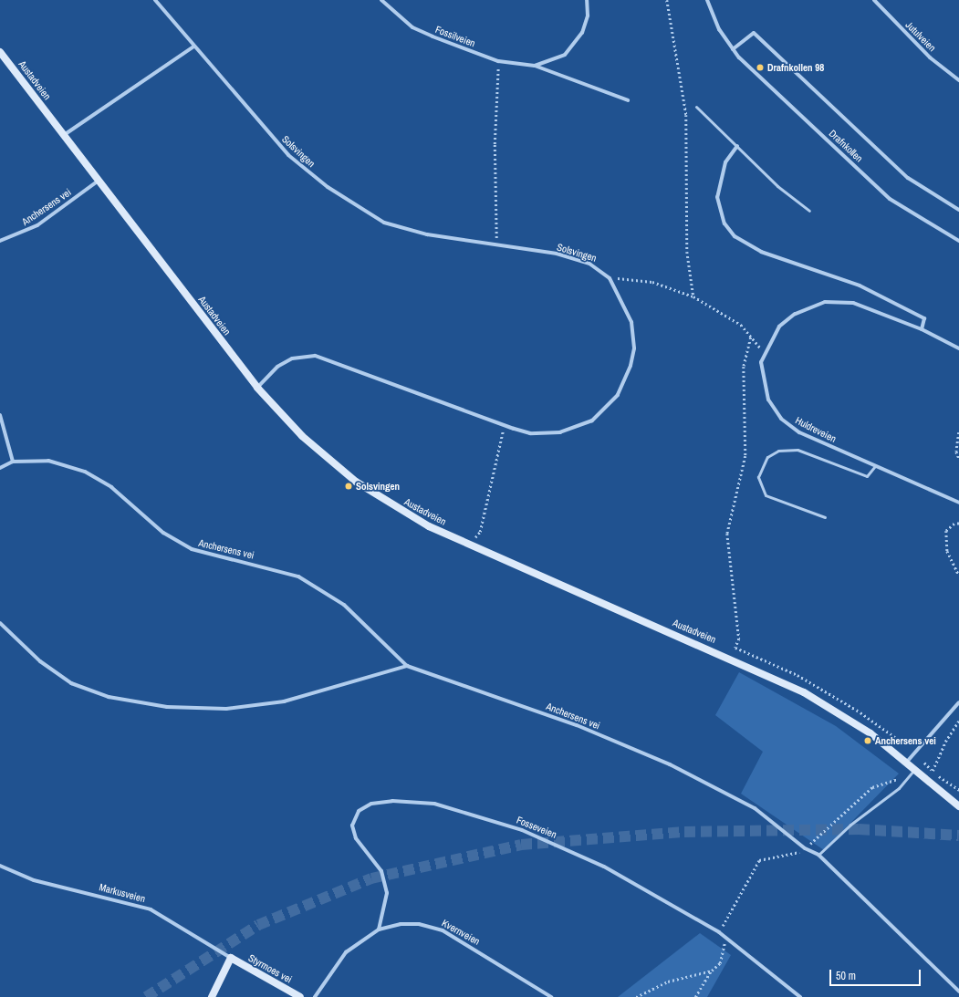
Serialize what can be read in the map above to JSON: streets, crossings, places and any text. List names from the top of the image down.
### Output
{
  "streets": {
    "main road": ["Austadveien", "Styrmoes vei"],
    "street": [
      "Fossilveien",
      "Jutulveien",
      "Drafnkollen",
      "Solsvingen",
      "Anchersens vei",
      "Huldreveien",
      "Fosseveien",
      "Markusveien",
      "Kvernveien"
    ]
  },
  "crossings": [
    ["Austadveien", "Solsvingen"],
    ["Austadveien", "Anchersens vei"],
    ["Fosseveien", "Kvernveien"],
    ["Markusveien", "Styrmoes vei"]
  ],
  "places": ["Drafnkollen 98", "Solsvingen", "Anchersens vei"],
  "scale_bar": "50 m"
}
